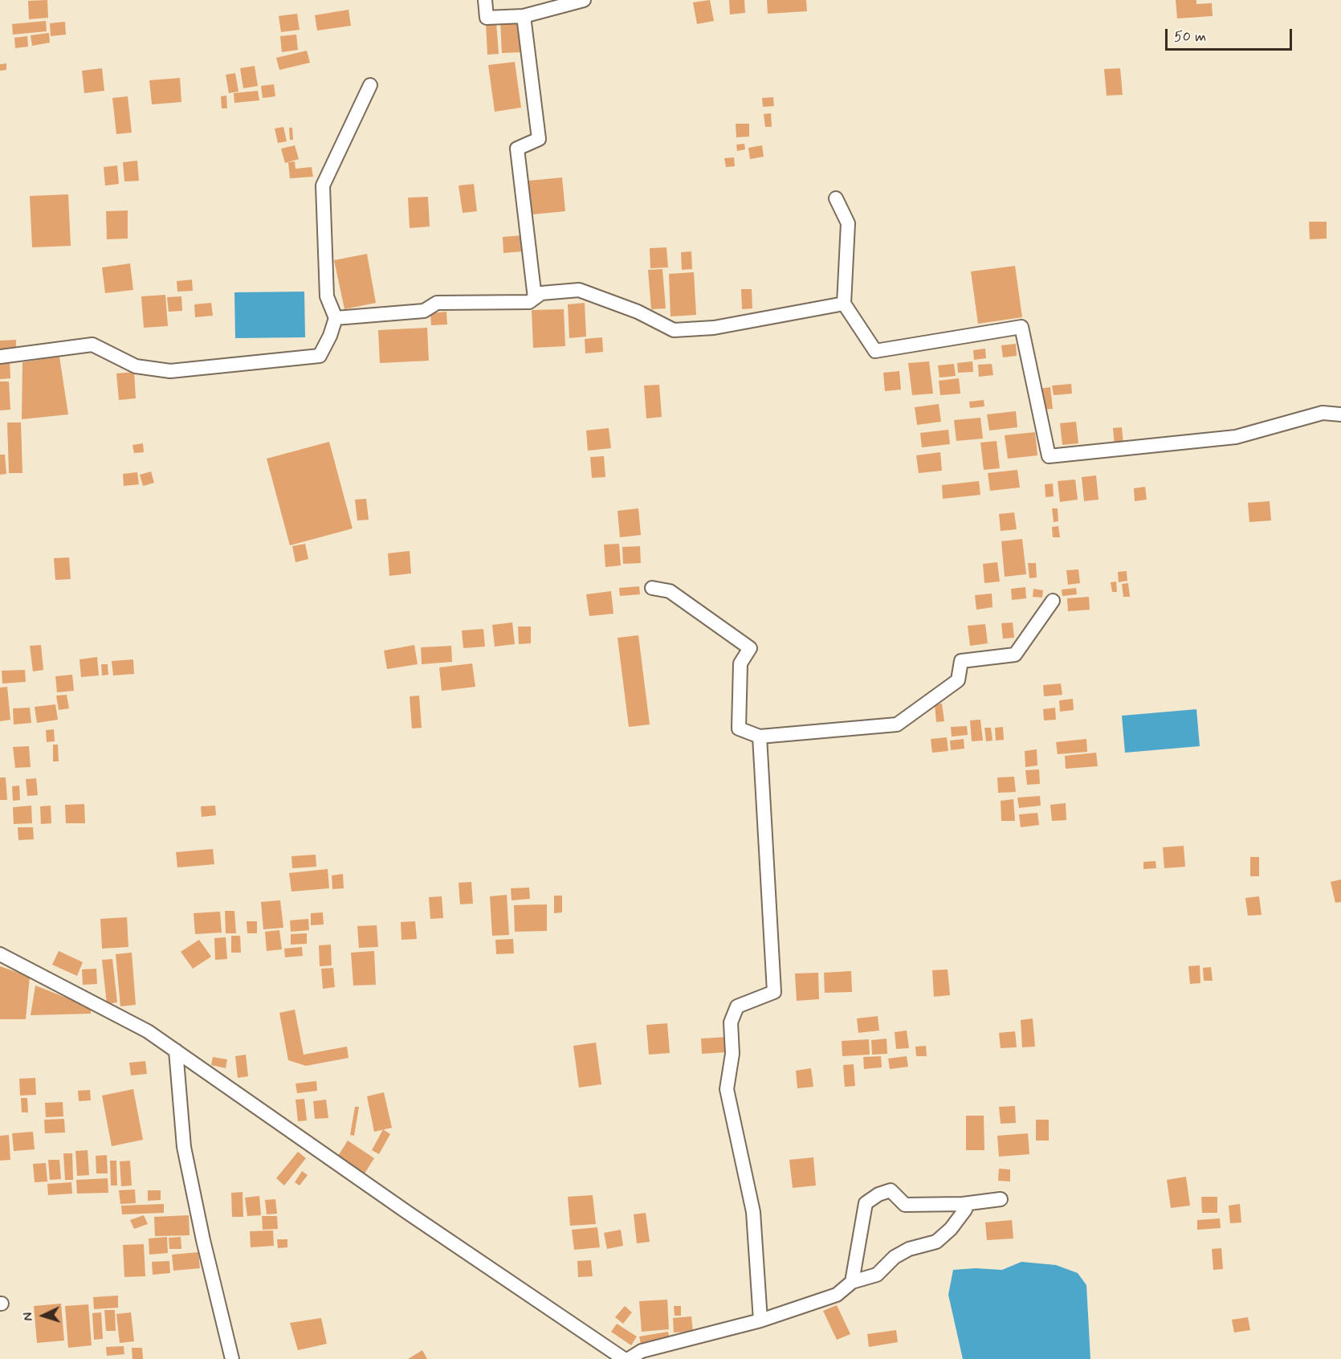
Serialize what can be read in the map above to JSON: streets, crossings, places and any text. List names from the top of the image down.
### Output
{
  "scale_bar": "50 m",
  "north": "left"
}
